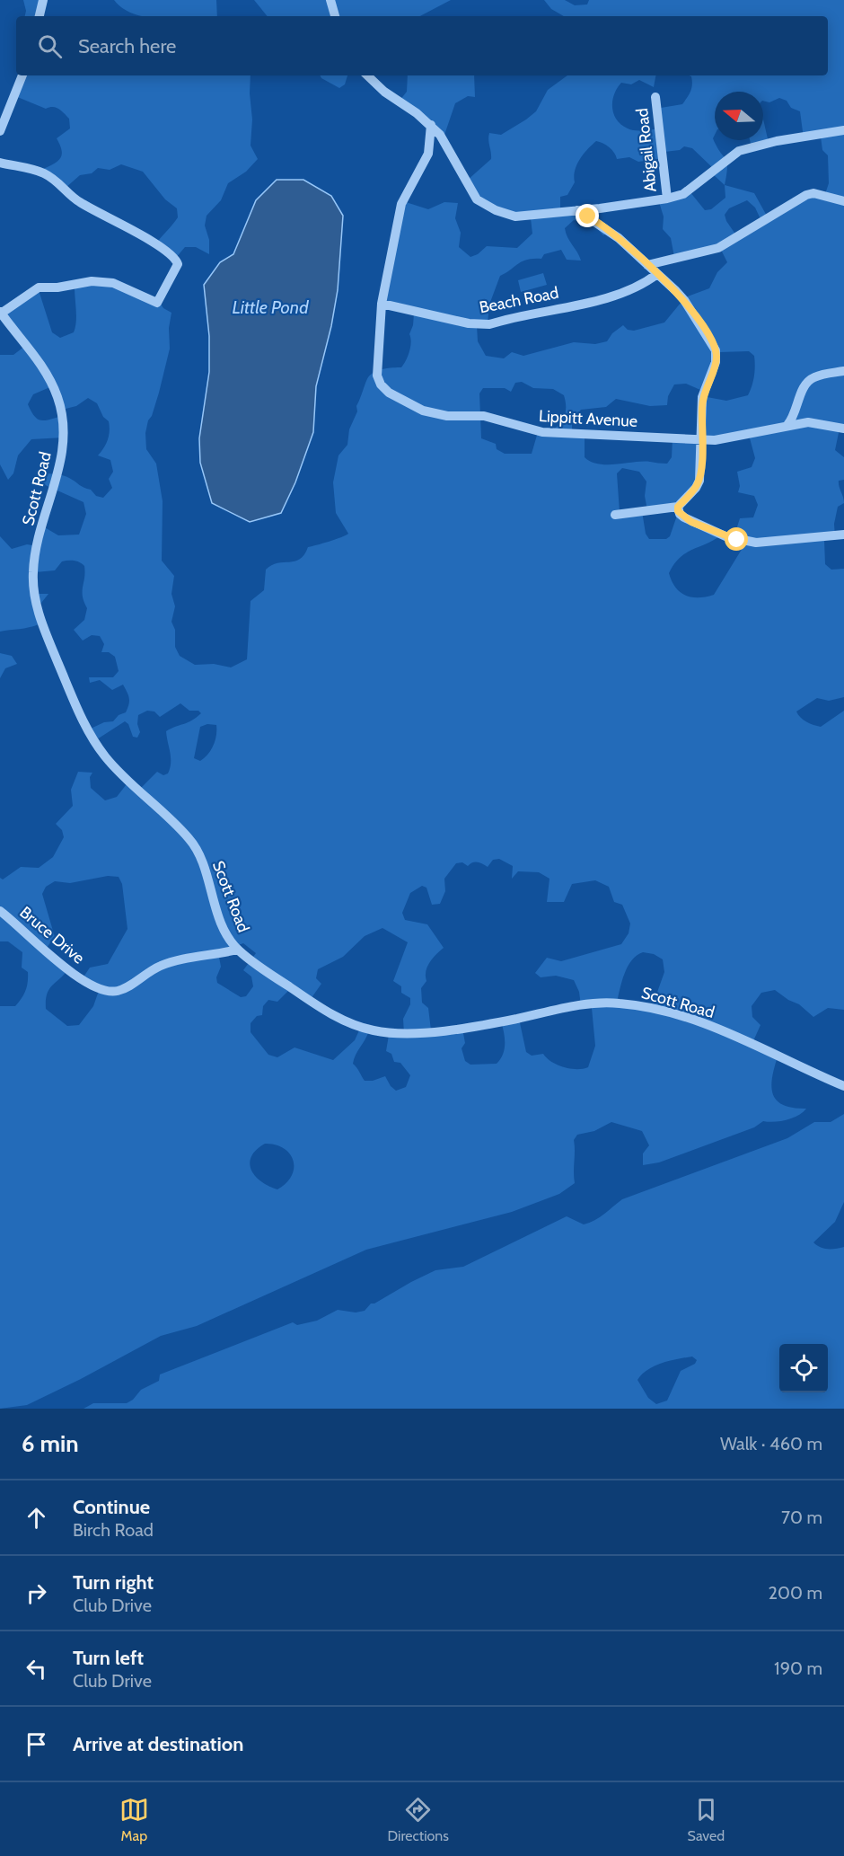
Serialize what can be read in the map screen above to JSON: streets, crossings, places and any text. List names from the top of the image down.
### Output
{
  "streets": {
    "street": [
      "Abigail Road",
      "Beach Road",
      "Lippitt Avenue",
      "Scott Road",
      "Bruce Drive"
    ]
  },
  "crossings": [
    ["Beach Road", "Lippitt Avenue"],
    ["Scott Road", "Bruce Drive"]
  ],
  "water": ["Little Pond"],
  "north": "left",
  "page": {
    "search": "Search here",
    "heading": ["6 min", "Walk · 460 m"],
    "list": [
      ["Continue", "Birch Road", "70 m"],
      ["Turn right", "Club Drive", "200 m"],
      ["Turn left", "Club Drive", "190 m"],
      "Arrive at destination"
    ],
    "nav": ["Map", "Directions", "Saved"]
  }
}
